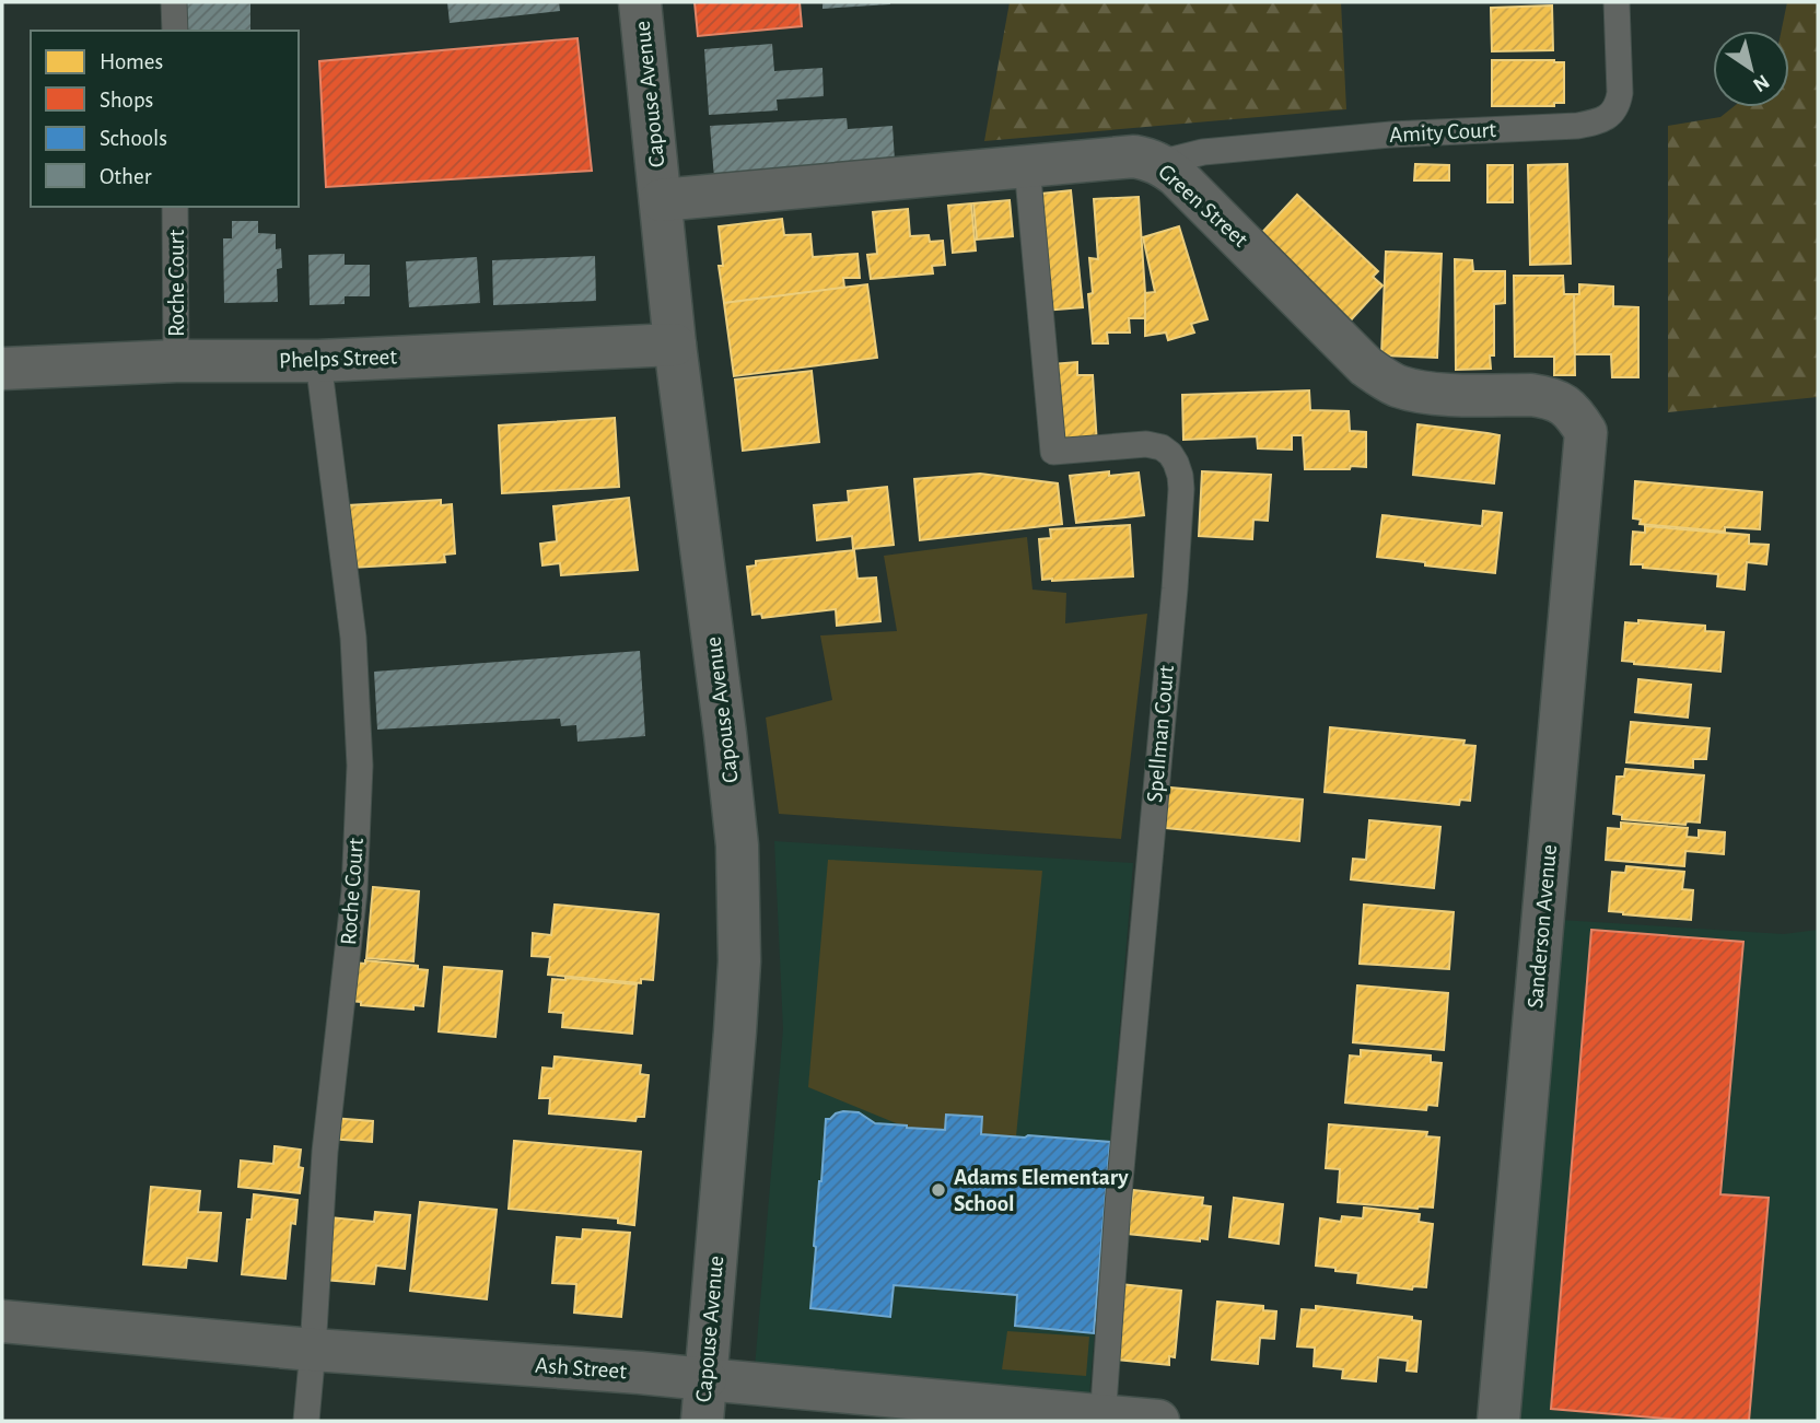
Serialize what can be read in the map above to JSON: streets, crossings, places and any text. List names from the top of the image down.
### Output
{
  "streets": {
    "street": [
      "Capouse Avenue",
      "Green Street",
      "Phelps Street",
      "Sanderson Avenue",
      "Ash Street"
    ],
    "lane": ["Amity Court", "Roche Court", "Spellman Court"]
  },
  "crossings": [
    ["Capouse Avenue", "Green Street"],
    ["Capouse Avenue", "Phelps Street"],
    ["Capouse Avenue", "Ash Street"],
    ["Amity Court", "Green Street"],
    ["Green Street", "Spellman Court"],
    ["Green Street", "Sanderson Avenue"],
    ["Roche Court", "Phelps Street"],
    ["Roche Court", "Ash Street"],
    ["Spellman Court", "Ash Street"]
  ],
  "places": ["Adams Elementary School"],
  "legend": [
    "Homes",
    "Shops",
    "Schools",
    "Other"
  ],
  "north": "bottom right"
}
